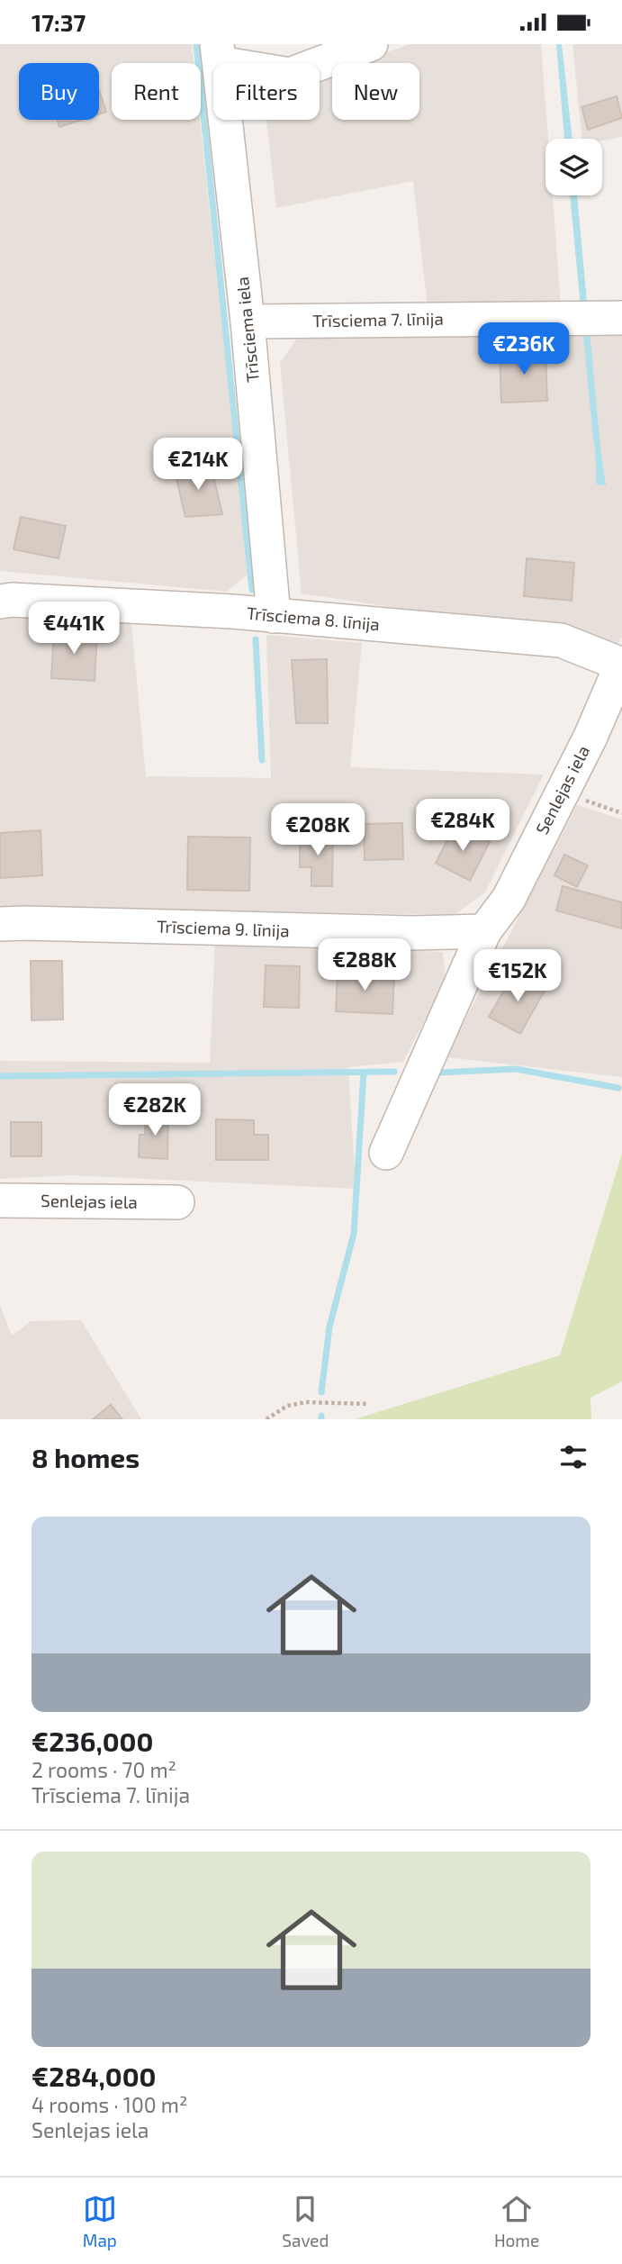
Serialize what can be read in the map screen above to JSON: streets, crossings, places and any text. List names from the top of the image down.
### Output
{
  "streets": {
    "street": [
      "Trīsciema 7. līnija",
      "Trīsciema iela",
      "Trīsciema 8. līnija",
      "Senlejas iela",
      "Trīsciema 9. līnija"
    ]
  },
  "crossings": [
    ["Trīsciema 7. līnija", "Trīsciema iela"],
    ["Trīsciema iela", "Trīsciema 8. līnija"],
    ["Trīsciema 8. līnija", "Senlejas iela"],
    ["Senlejas iela", "Trīsciema 9. līnija"]
  ],
  "page": {
    "status": "17:37",
    "chip": [
      "Buy",
      "Rent",
      "Filters",
      "New"
    ],
    "price": [
      "€236K",
      "€214K",
      "€441K",
      "€284K",
      "€208K",
      "€288K",
      "€152K",
      "€282K"
    ],
    "heading": "8 homes",
    "list": [
      {
        "name": "€236,000",
        "note": "2 rooms · 70 m² · Trīsciema 7. līnija"
      },
      {
        "name": "€284,000",
        "note": "4 rooms · 100 m² · Senlejas iela"
      }
    ],
    "tabs": ["Map", "Saved", "Home"]
  }
}
